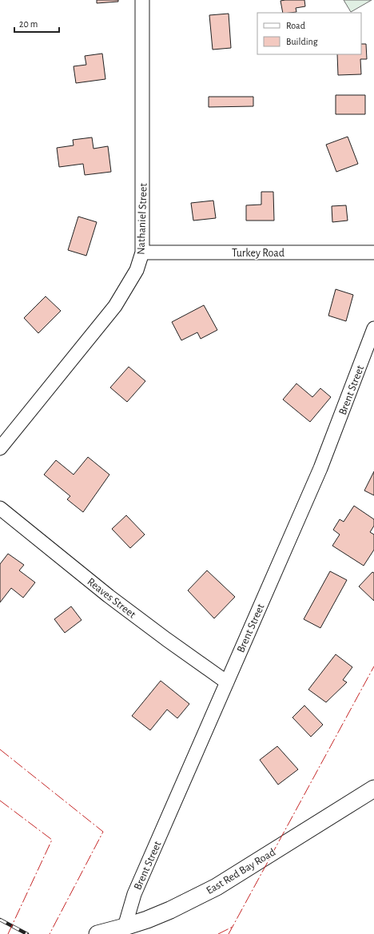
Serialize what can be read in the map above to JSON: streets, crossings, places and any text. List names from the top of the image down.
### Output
{
  "streets": {
    "street": [
      "Nathaniel Street",
      "Turkey Road",
      "Brent Street",
      "Reaves Street",
      "East Red Bay Road"
    ]
  },
  "crossings": [
    ["Nathaniel Street", "Turkey Road"],
    ["Brent Street", "Reaves Street"],
    ["Brent Street", "East Red Bay Road"]
  ],
  "legend": ["Road", "Building"],
  "scale_bar": "20 m"
}
